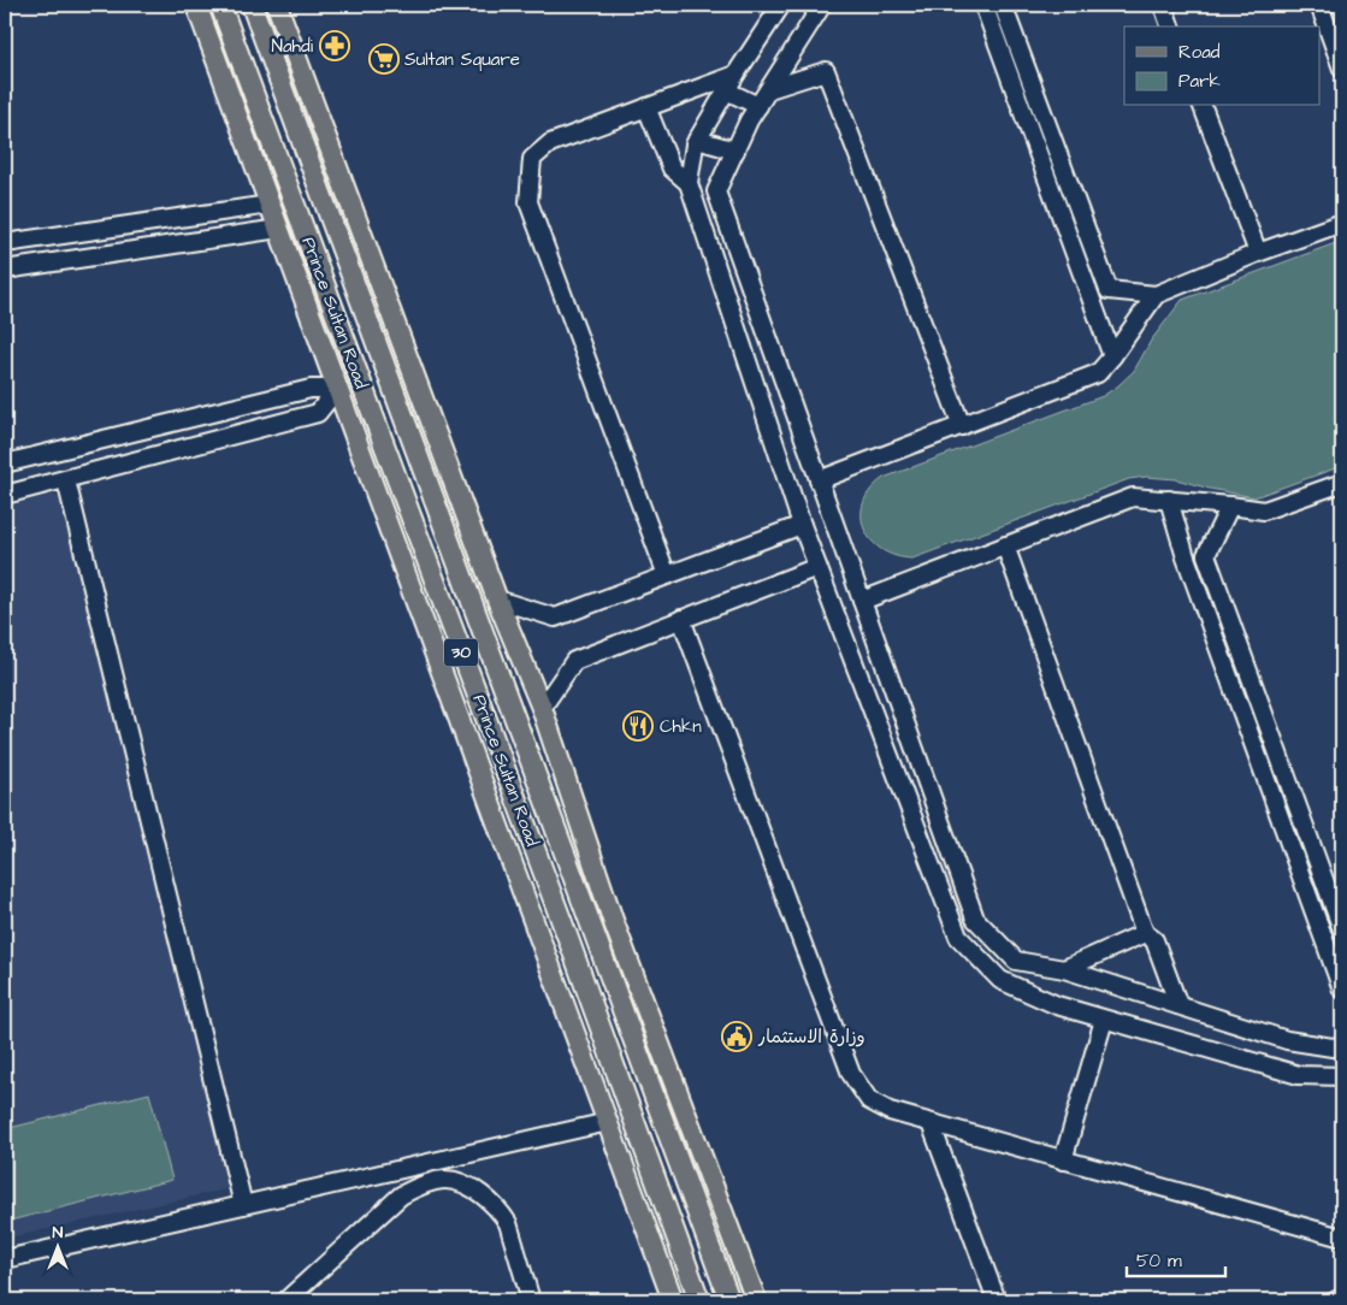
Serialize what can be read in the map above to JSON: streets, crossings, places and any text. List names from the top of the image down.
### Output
{
  "streets": {
    "main road": ["Prince Sultan Road", "30"]
  },
  "places": {
    "pharmacy": ["Nahdi"],
    "supermarket": ["Sultan Square"],
    "restaurant": ["Chkn"],
    "public building": ["وزارة الاستثمار"]
  },
  "legend": ["Road", "Park"],
  "scale_bar": "50 m",
  "north": "top"
}
